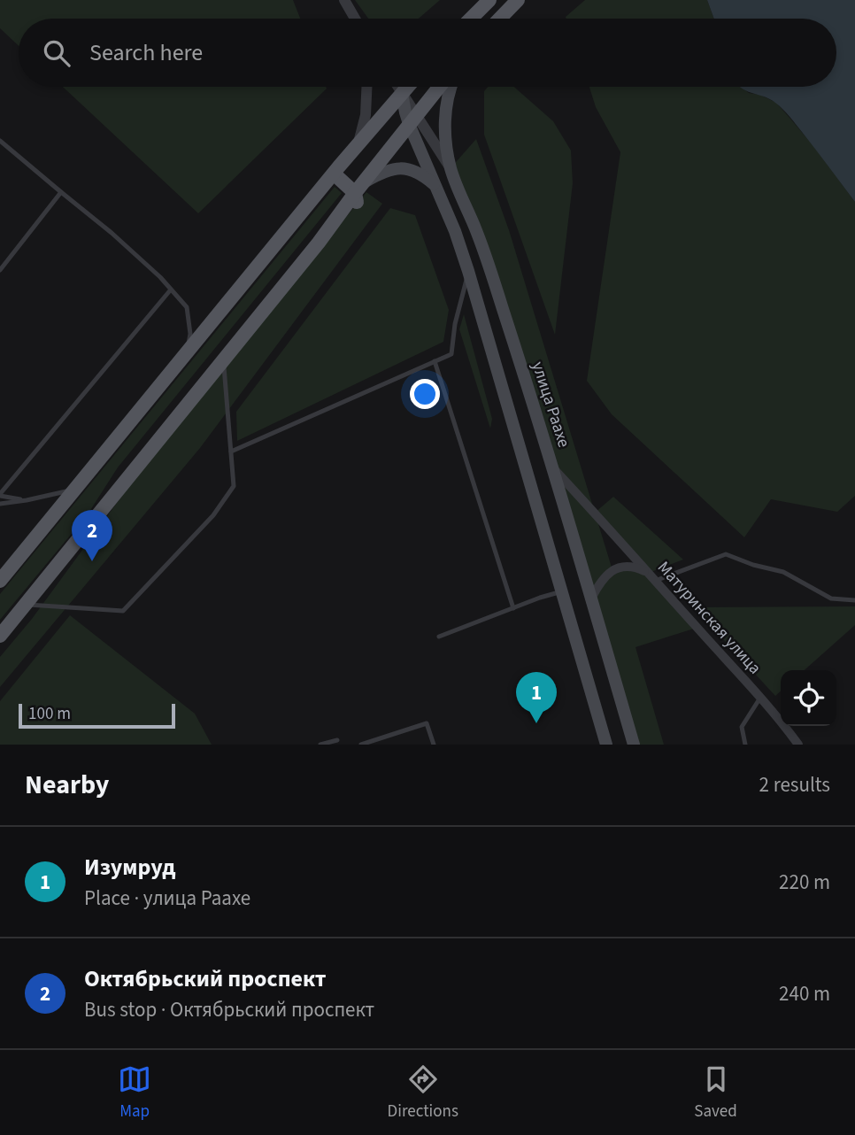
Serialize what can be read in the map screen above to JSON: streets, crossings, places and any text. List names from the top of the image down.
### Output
{
  "streets": {
    "main road": ["улица Раахе"],
    "street": ["Матуринская улица"]
  },
  "crossings": [
    ["улица Раахе", "Матуринская улица"]
  ],
  "scale_bar": "100 m",
  "page": {
    "search": "Search here",
    "pins": ["2", "1"],
    "scale": "100 m",
    "heading": ["Nearby", "2 results"],
    "list": [
      {
        "mark": "1",
        "name": "Изумруд",
        "note": "Place · улица Раахе",
        "value": "220 m"
      },
      {
        "mark": "2",
        "name": "Октябрьский проспект",
        "note": "Bus stop · Октябрьский проспект",
        "value": "240 m"
      }
    ],
    "nav": ["Map", "Directions", "Saved"]
  }
}
